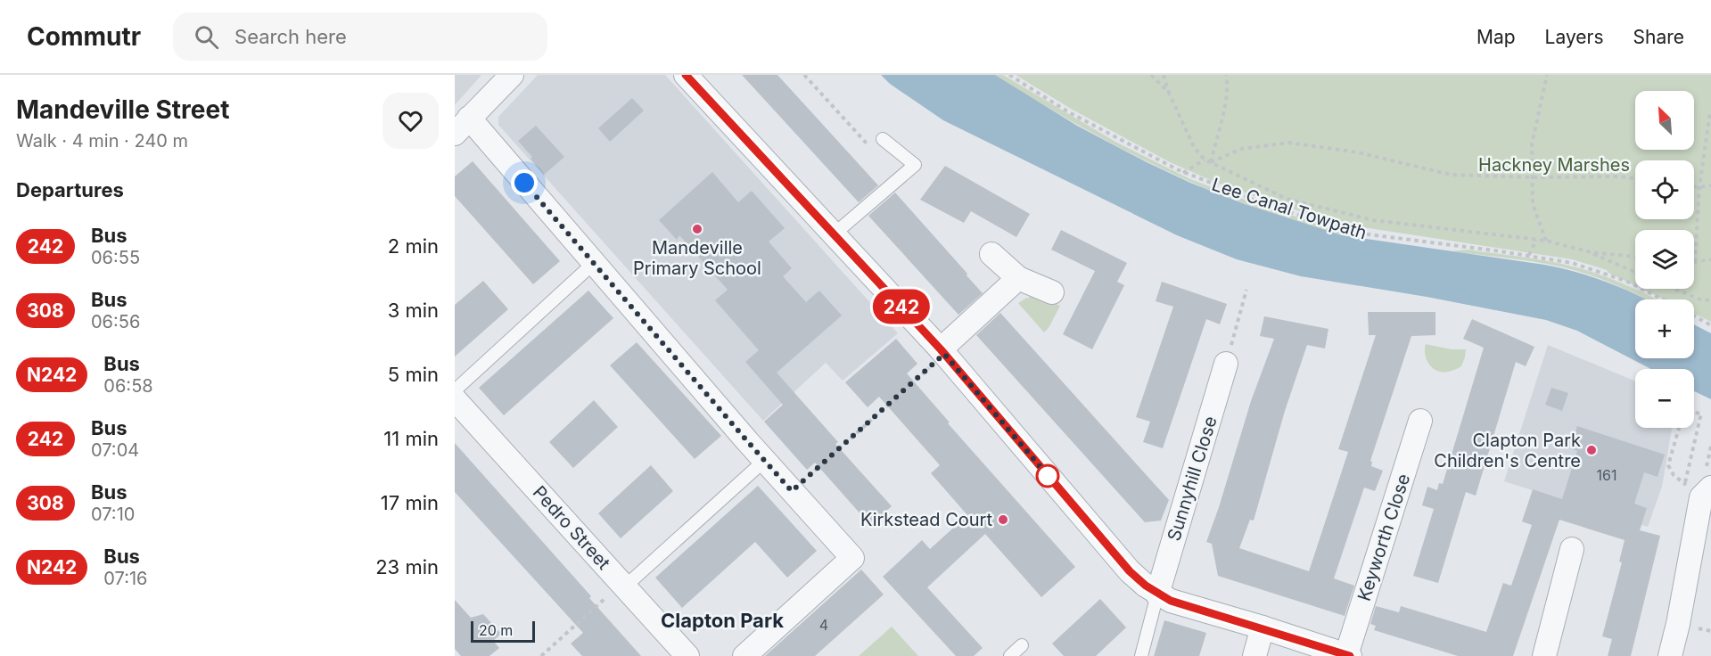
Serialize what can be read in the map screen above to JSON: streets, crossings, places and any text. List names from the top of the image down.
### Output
{
  "streets": {
    "street": ["Sunnyhill Close", "Pedro Street", "Keyworth Close"],
    "path": ["Lee Canal Towpath"]
  },
  "districts": ["Clapton Park"],
  "parks": ["Hackney Marshes"],
  "places": ["Mandeville Primary School", "Clapton Park Children's Centre", "Kirkstead Court"],
  "lines": ["bus line 242"],
  "house_numbers": ["161", "4"],
  "scale_bar": "20 m",
  "north": "top left",
  "page": {
    "header": "Commutr",
    "search": "Search here",
    "nav": ["Map", "Layers", "Share"],
    "heading": [
      ["Mandeville Street", "Walk · 4 min · 240 m"],
      "Departures"
    ],
    "on_map": "242",
    "map_buttons": ["+", "−"],
    "list": [
      {
        "mark": "242",
        "name": "Bus",
        "note": "06:55",
        "value": "2 min"
      },
      {
        "mark": "308",
        "name": "Bus",
        "note": "06:56",
        "value": "3 min"
      },
      {
        "mark": "N242",
        "name": "Bus",
        "note": "06:58",
        "value": "5 min"
      },
      {
        "mark": "242",
        "name": "Bus",
        "note": "07:04",
        "value": "11 min"
      },
      {
        "mark": "308",
        "name": "Bus",
        "note": "07:10",
        "value": "17 min"
      },
      {
        "mark": "N242",
        "name": "Bus",
        "note": "07:16",
        "value": "23 min"
      }
    ],
    "scale": "20 m"
  }
}
